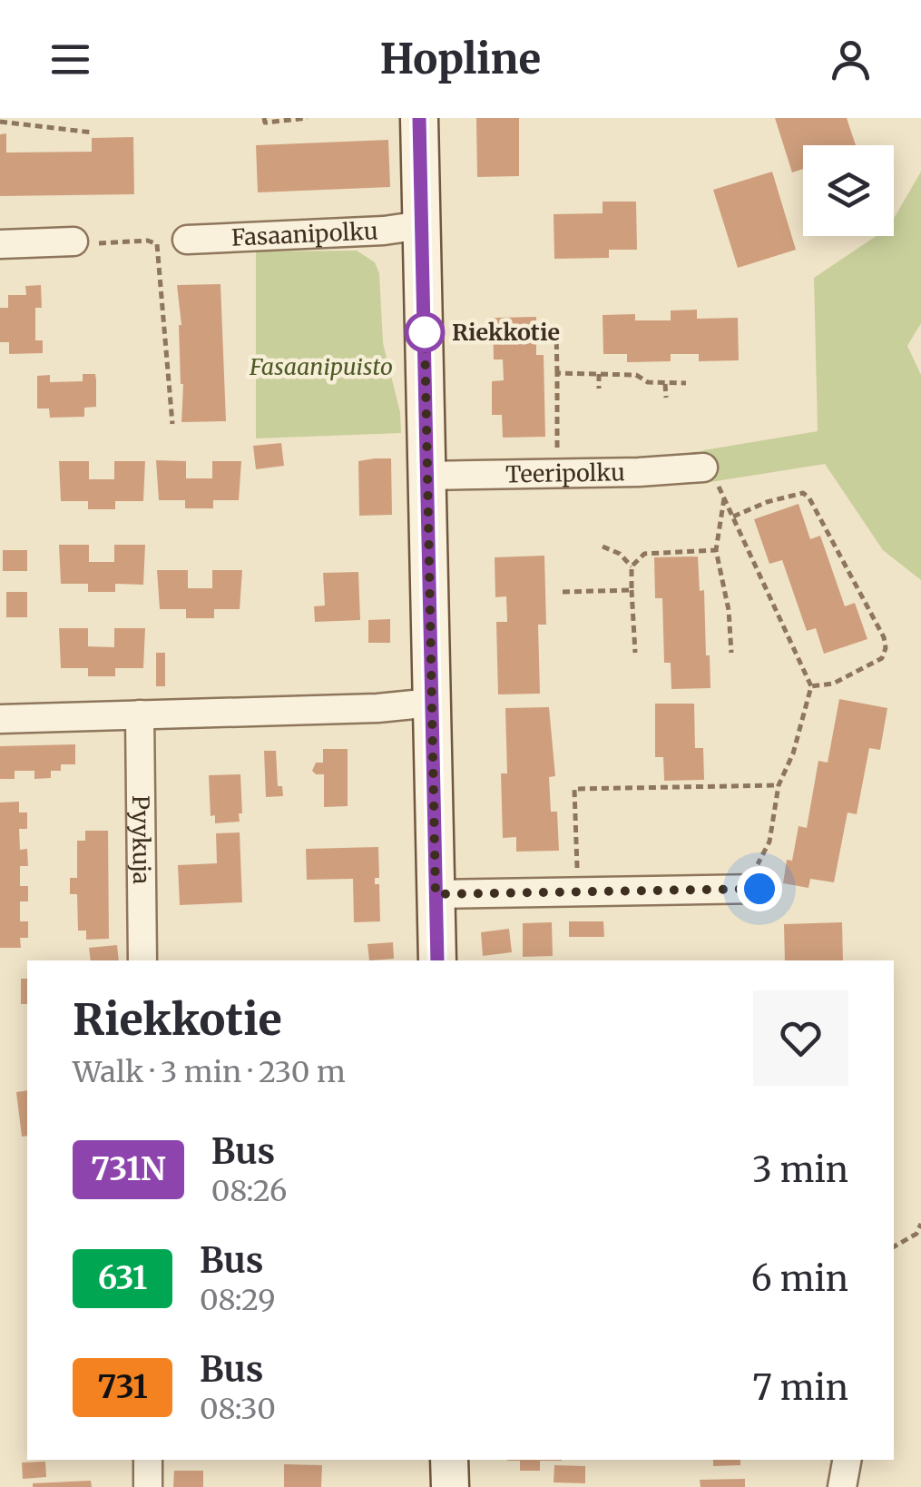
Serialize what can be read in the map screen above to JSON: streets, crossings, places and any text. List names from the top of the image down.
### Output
{
  "streets": {
    "street": ["Fasaanipolku", "Teeripolku", "Pyykuja"]
  },
  "parks": ["Fasaanipuisto"],
  "places": ["Riekkotie"],
  "lines": ["bus line 731N"],
  "page": {
    "header": "Hopline",
    "heading": ["Riekkotie", "Walk · 3 min · 230 m"],
    "list": [
      {
        "mark": "731N",
        "name": "Bus",
        "note": "08:26",
        "value": "3 min"
      },
      {
        "mark": "631",
        "name": "Bus",
        "note": "08:29",
        "value": "6 min"
      },
      {
        "mark": "731",
        "name": "Bus",
        "note": "08:30",
        "value": "7 min"
      }
    ]
  }
}
